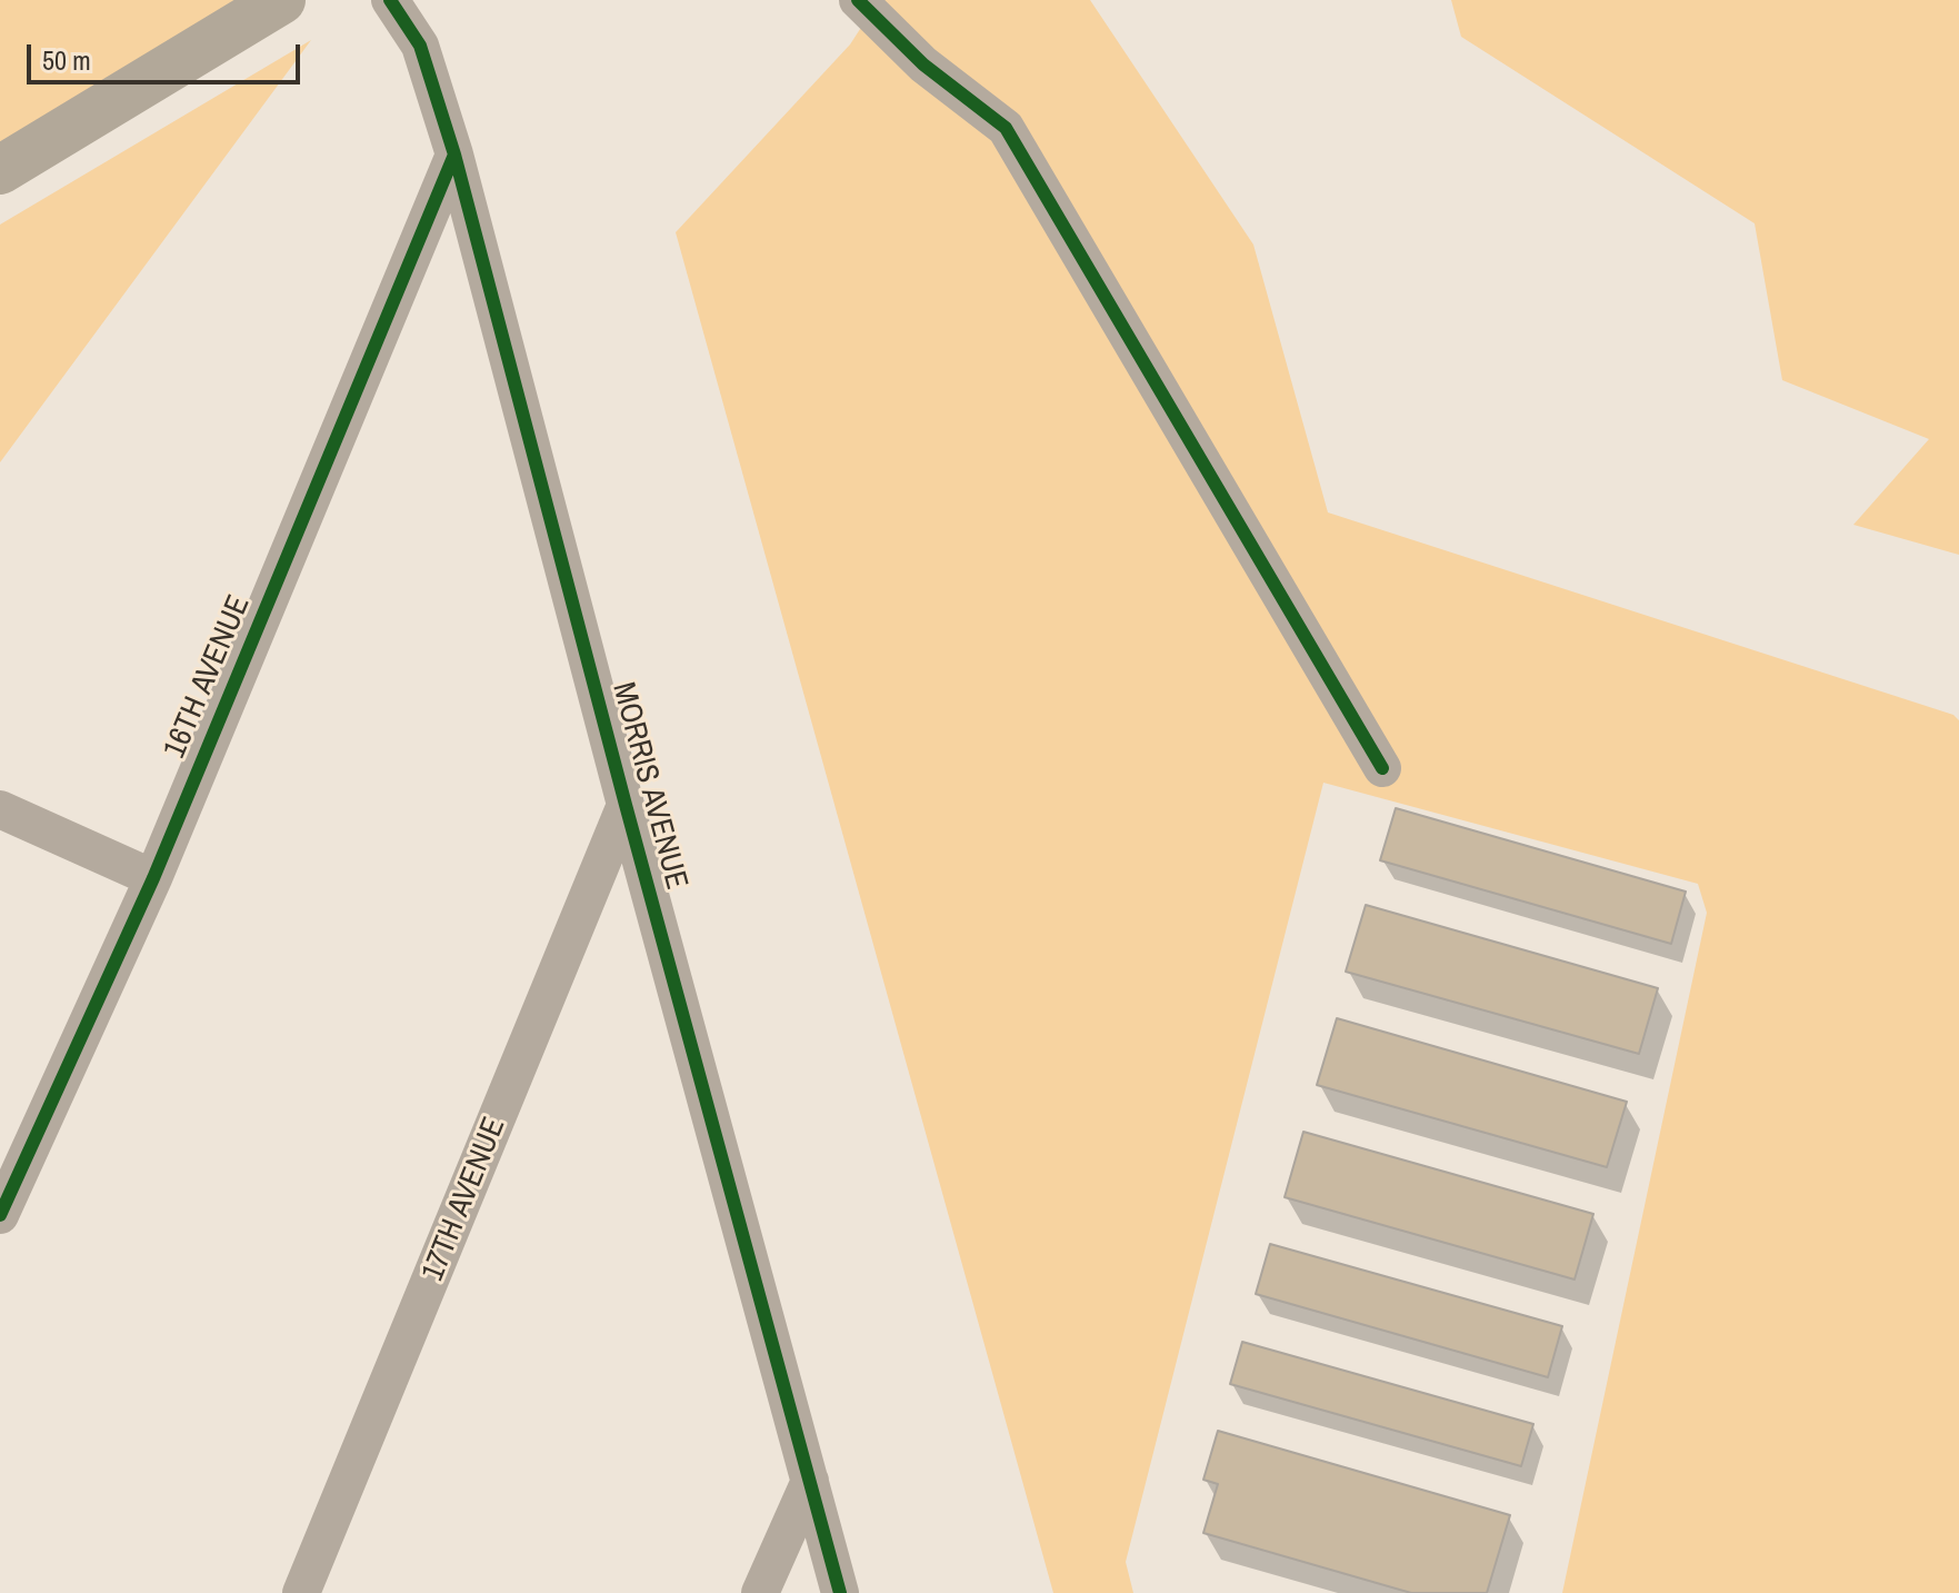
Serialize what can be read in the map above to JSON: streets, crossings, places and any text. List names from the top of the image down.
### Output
{
  "streets": {
    "street": ["16TH AVENUE", "MORRIS AVENUE", "17TH AVENUE"]
  },
  "crossings": [
    ["16TH AVENUE", "MORRIS AVENUE"],
    ["MORRIS AVENUE", "17TH AVENUE"]
  ],
  "scale_bar": "50 m"
}
